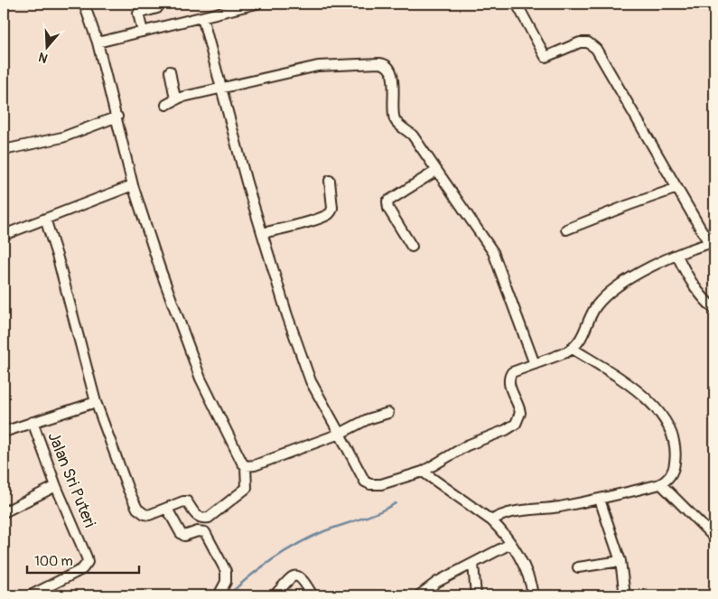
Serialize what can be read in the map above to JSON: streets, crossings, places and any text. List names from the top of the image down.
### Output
{
  "streets": {
    "street": ["Jalan Sri Puteri"]
  },
  "scale_bar": "100 m",
  "north": "bottom"
}
